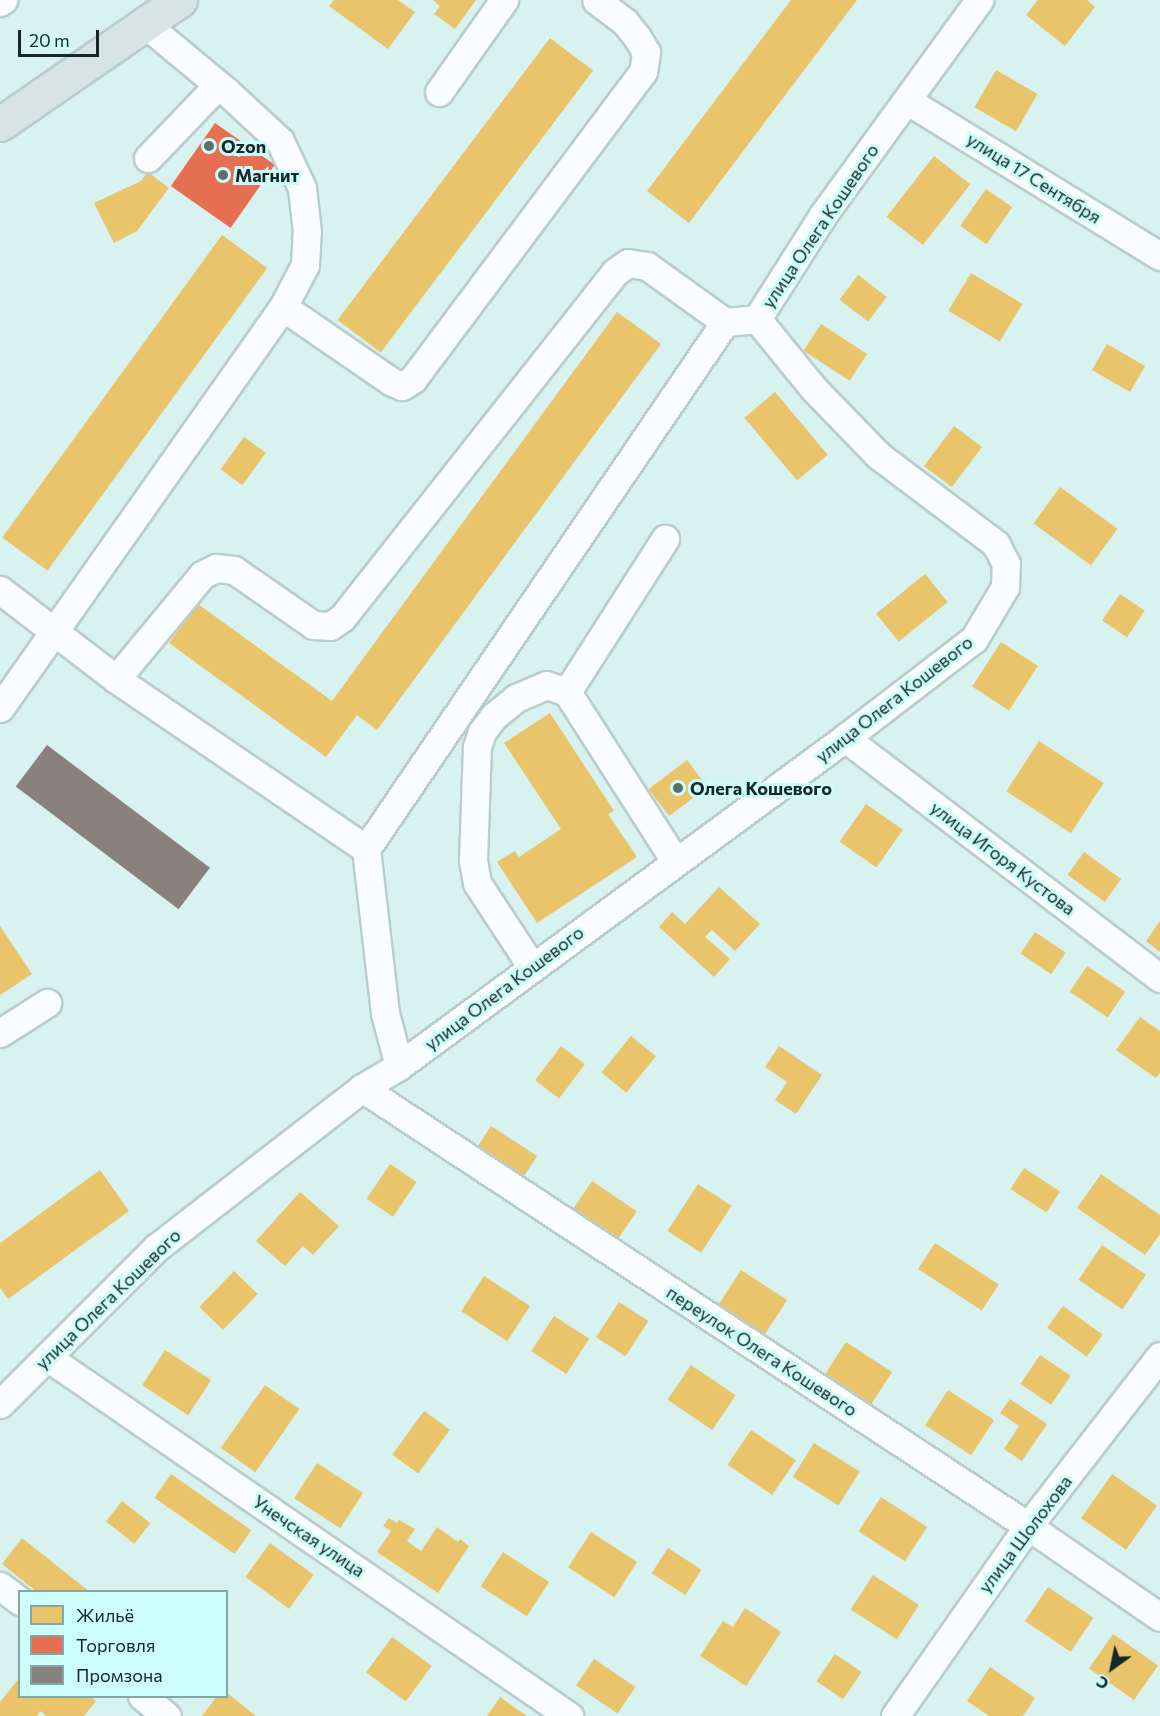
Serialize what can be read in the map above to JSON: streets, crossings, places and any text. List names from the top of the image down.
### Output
{
  "streets": {
    "street": [
      "улица 17 Сентября",
      "улица Олега Кошевого",
      "улица Игоря Кустова",
      "переулок Олега Кошевого",
      "улица Шолохова",
      "Унечская улица"
    ]
  },
  "crossings": [
    ["улица 17 Сентября", "улица Олега Кошевого"],
    ["улица Олега Кошевого", "улица Игоря Кустова"],
    ["улица Олега Кошевого", "переулок Олега Кошевого"],
    ["улица Олега Кошевого", "Унечская улица"],
    ["переулок Олега Кошевого", "улица Шолохова"]
  ],
  "places": ["Ozon", "Магнит", "Олега Кошевого"],
  "legend": ["Жильё", "Торговля", "Промзона"],
  "scale_bar": "20 m",
  "north": "bottom left"
}
